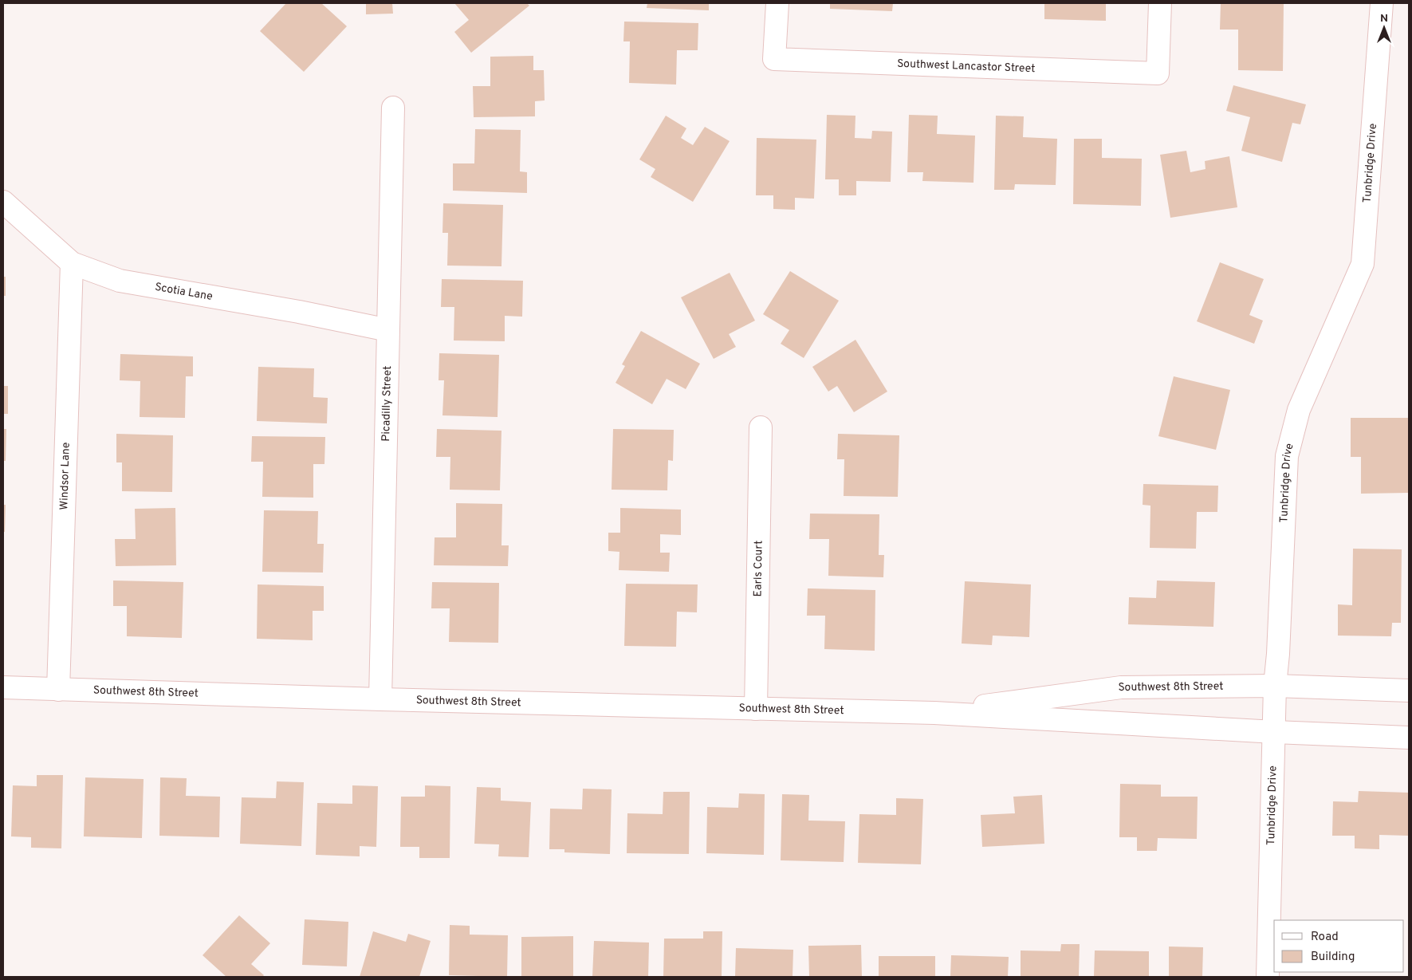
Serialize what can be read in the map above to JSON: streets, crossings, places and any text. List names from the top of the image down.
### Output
{
  "streets": {
    "street": [
      "Southwest Lancastor Street",
      "Tunbridge Drive",
      "Scotia Lane",
      "Picadilly Street",
      "Windsor Lane",
      "Earls Court",
      "Southwest 8th Street"
    ]
  },
  "crossings": [
    ["Tunbridge Drive", "Southwest 8th Street"],
    ["Scotia Lane", "Picadilly Street"],
    ["Scotia Lane", "Windsor Lane"],
    ["Picadilly Street", "Southwest 8th Street"],
    ["Windsor Lane", "Southwest 8th Street"],
    ["Earls Court", "Southwest 8th Street"]
  ],
  "legend": ["Road", "Building"],
  "north": "top"
}
